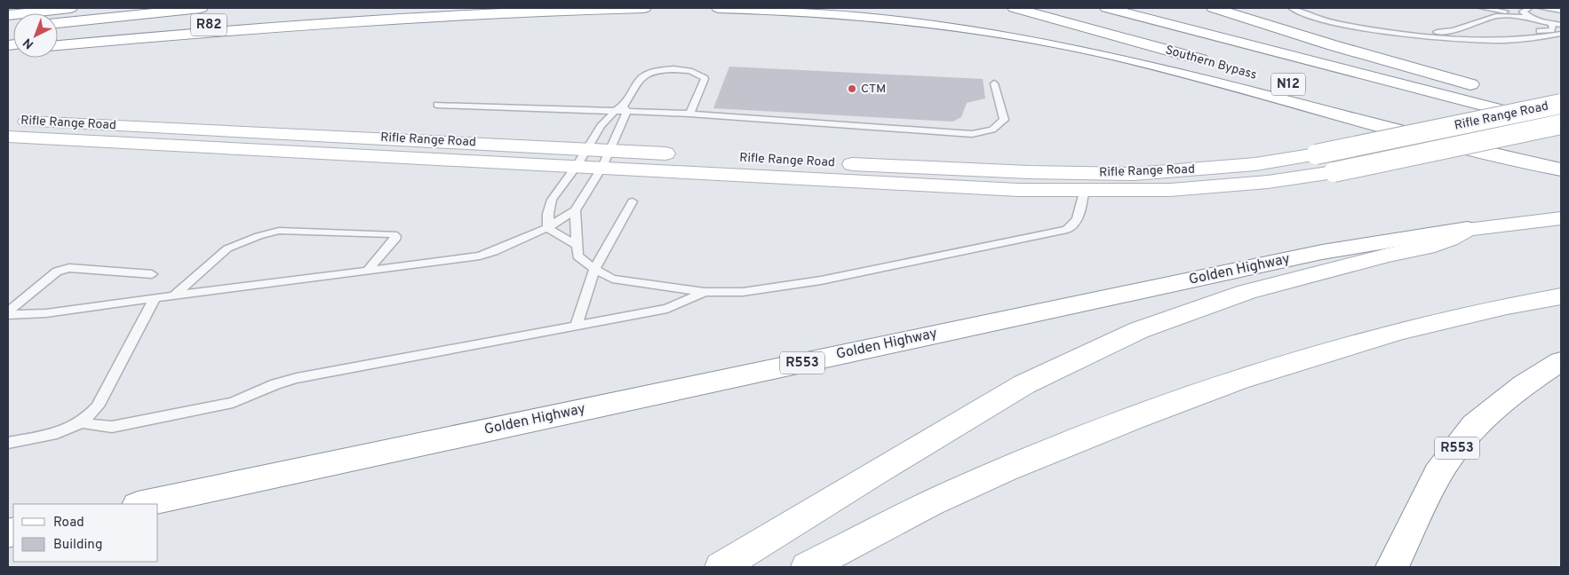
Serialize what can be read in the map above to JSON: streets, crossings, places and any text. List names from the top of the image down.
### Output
{
  "streets": {
    "main road": [
      "R82",
      "Southern Bypass",
      "N12",
      "Rifle Range Road",
      "Golden Highway",
      "R553"
    ]
  },
  "crossings": [
    ["Southern Bypass", "Rifle Range Road"]
  ],
  "places": ["CTM"],
  "legend": ["Road", "Building"],
  "north": "bottom left"
}
